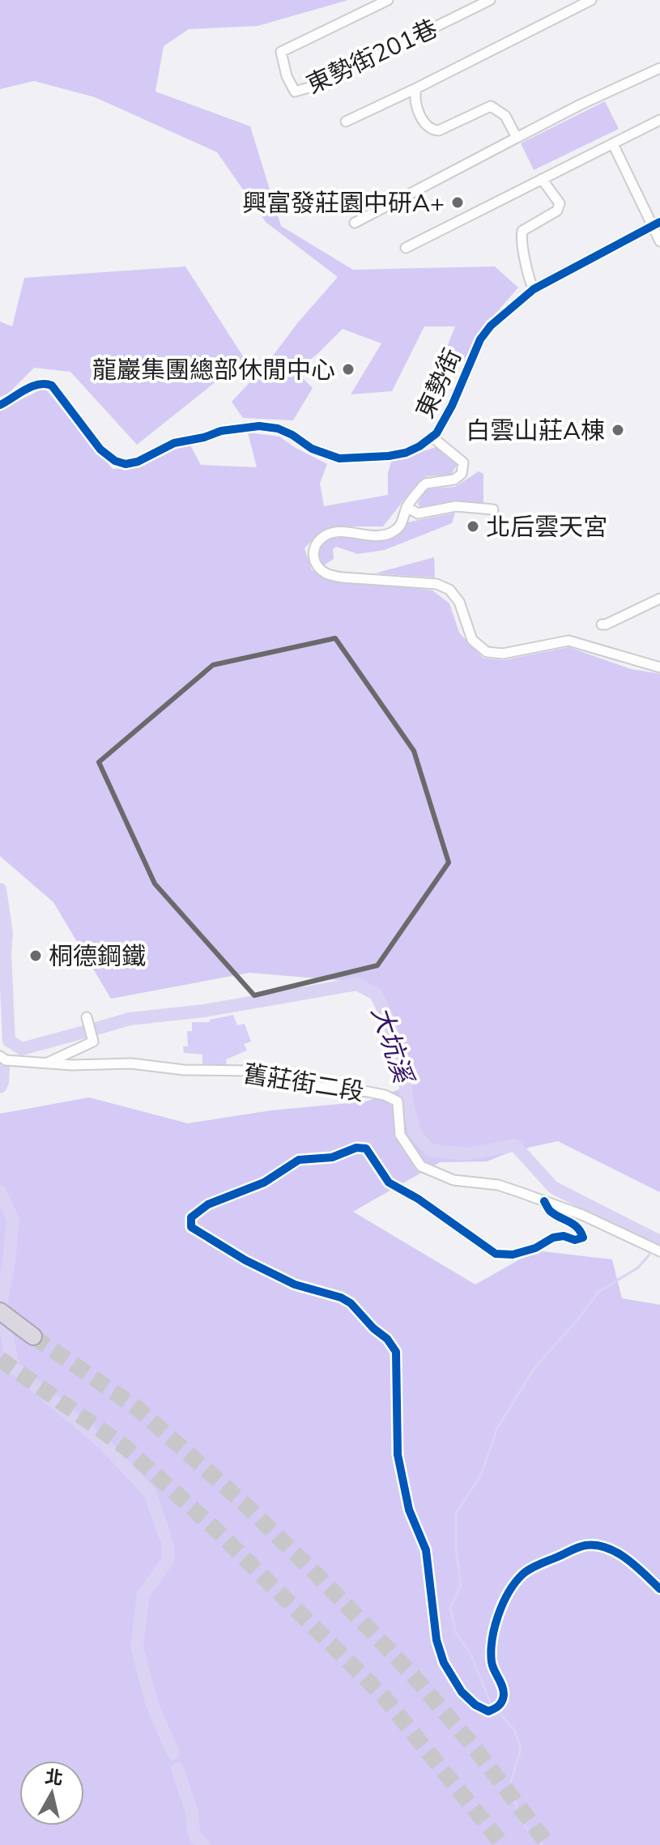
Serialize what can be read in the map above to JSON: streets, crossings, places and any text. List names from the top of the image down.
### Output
{
  "streets": {
    "street": ["東勢街201巷", "東勢街", "舊莊街二段"]
  },
  "water": ["大坑溪"],
  "places": [
    "興富發莊園中研A+",
    "龍巖集團總部休閒中心",
    "白雲山莊A棟",
    "北后雲天宮",
    "桐德鋼鐵"
  ],
  "north": "top"
}
